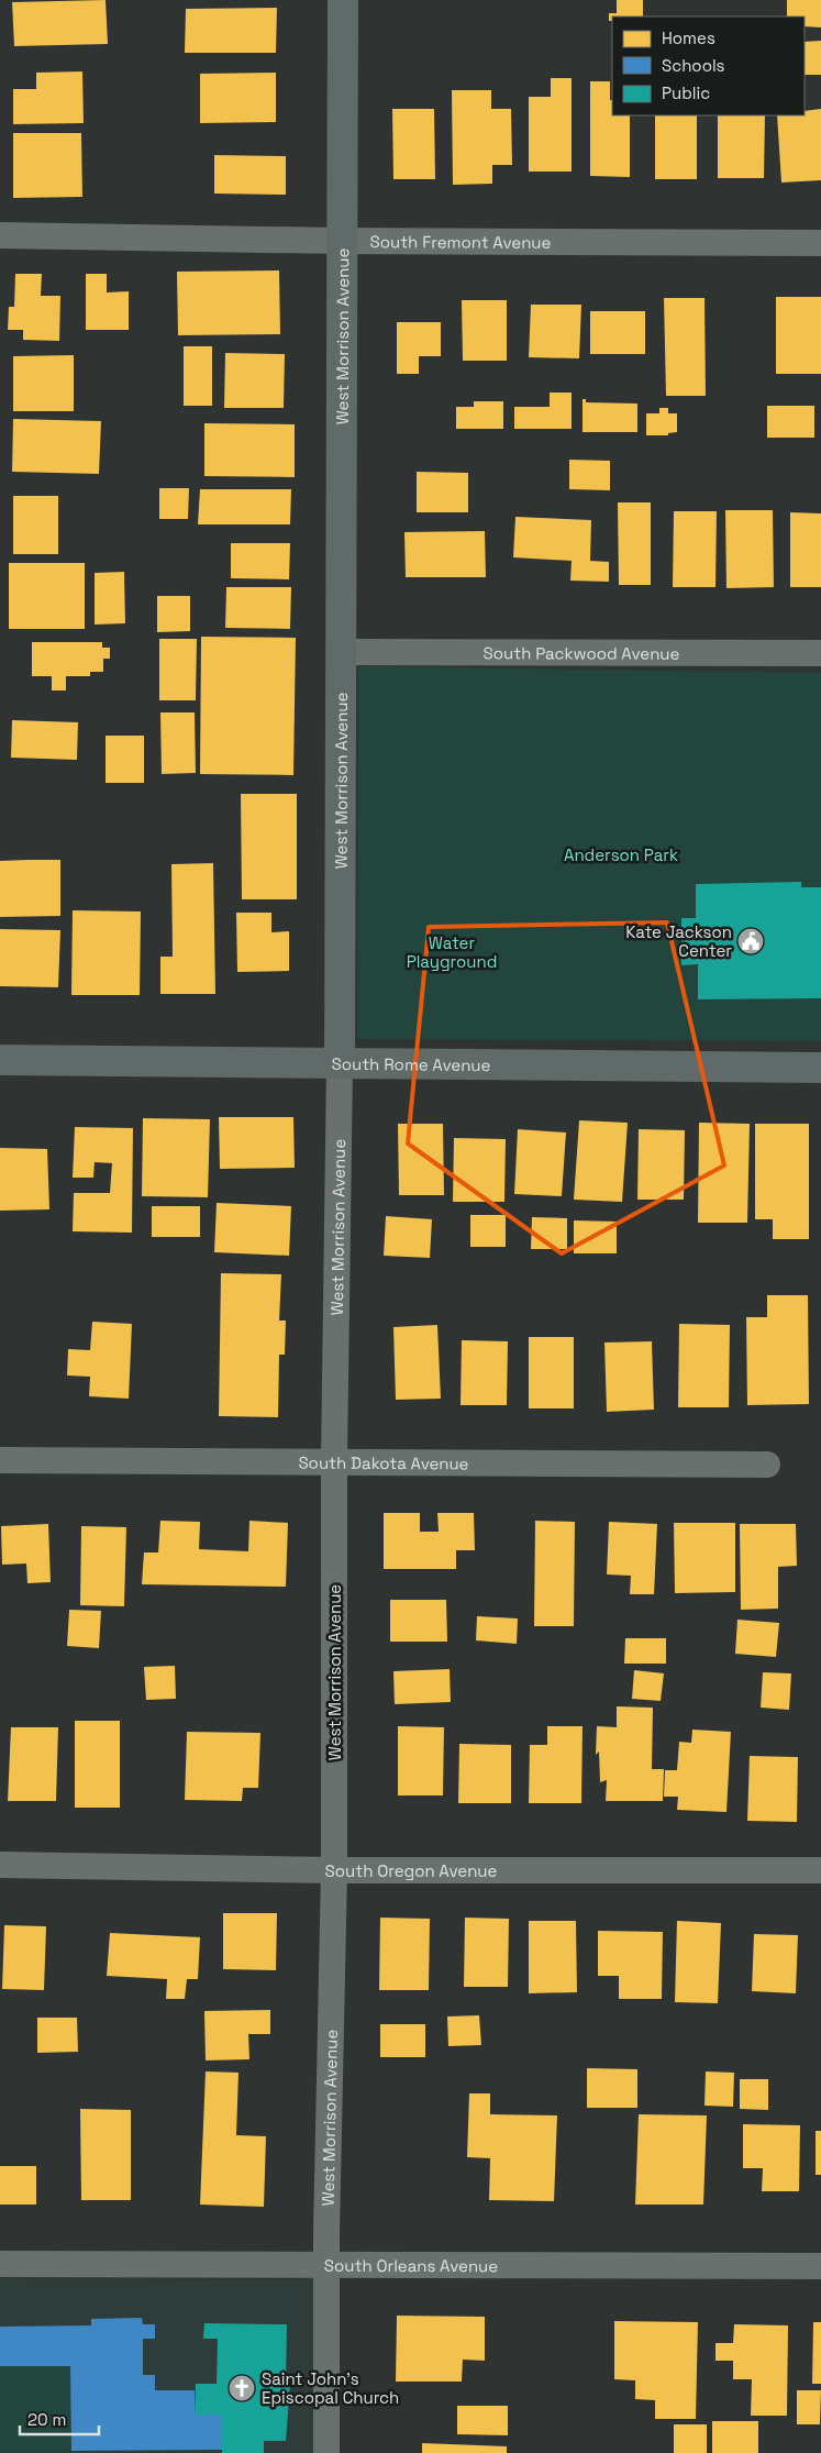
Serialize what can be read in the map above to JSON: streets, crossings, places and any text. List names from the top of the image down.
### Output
{
  "streets": {
    "street": [
      "South Fremont Avenue",
      "West Morrison Avenue",
      "South Packwood Avenue",
      "South Rome Avenue",
      "South Dakota Avenue",
      "South Oregon Avenue",
      "South Orleans Avenue"
    ]
  },
  "crossings": [
    ["South Fremont Avenue", "West Morrison Avenue"],
    ["West Morrison Avenue", "South Packwood Avenue"],
    ["West Morrison Avenue", "South Rome Avenue"],
    ["West Morrison Avenue", "South Dakota Avenue"],
    ["West Morrison Avenue", "South Oregon Avenue"],
    ["West Morrison Avenue", "South Orleans Avenue"]
  ],
  "parks": ["Anderson Park", "Water Playground"],
  "places": {
    "public building": ["Kate Jackson Center"],
    "church": ["Saint John's Episcopal Church"]
  },
  "legend": ["Homes", "Schools", "Public"],
  "scale_bar": "20 m"
}
